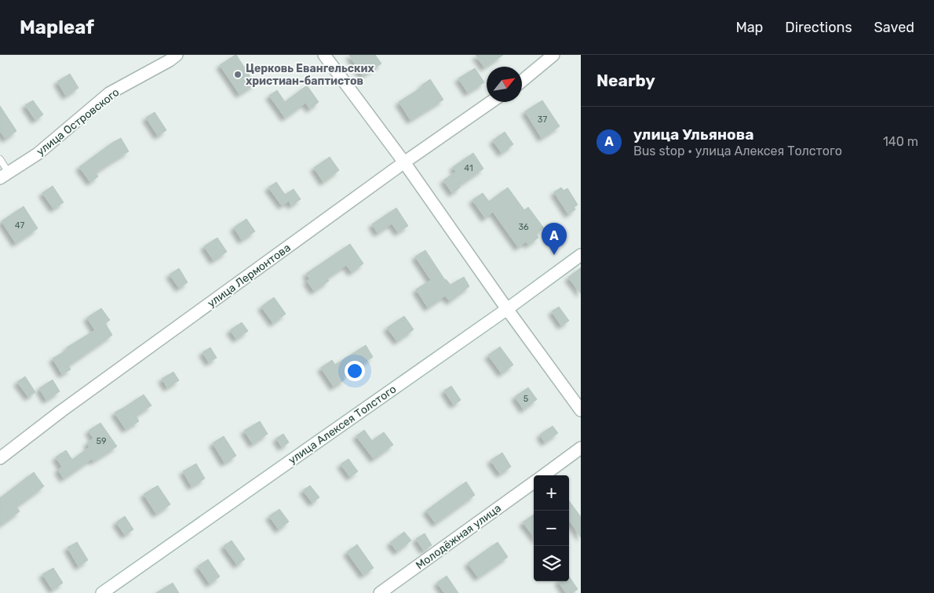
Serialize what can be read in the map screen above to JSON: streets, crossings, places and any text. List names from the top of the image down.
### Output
{
  "streets": {
    "street": [
      "улица Островского",
      "улица Лермонтова",
      "улица Алексея Толстого",
      "Молодёжная улица"
    ]
  },
  "places": ["Церковь Евангельских христиан-баптистов"],
  "house_numbers": [
    "37",
    "41",
    "47",
    "36",
    "5",
    "59"
  ],
  "north": "top right",
  "page": {
    "header": "Mapleaf",
    "nav": ["Map", "Directions", "Saved"],
    "heading": "Nearby",
    "list": [
      {
        "mark": "A",
        "name": "улица Ульянова",
        "note": "Bus stop · улица Алексея Толстого",
        "value": "140 m"
      }
    ],
    "pins": "A",
    "map_buttons": ["+", "−"]
  }
}
